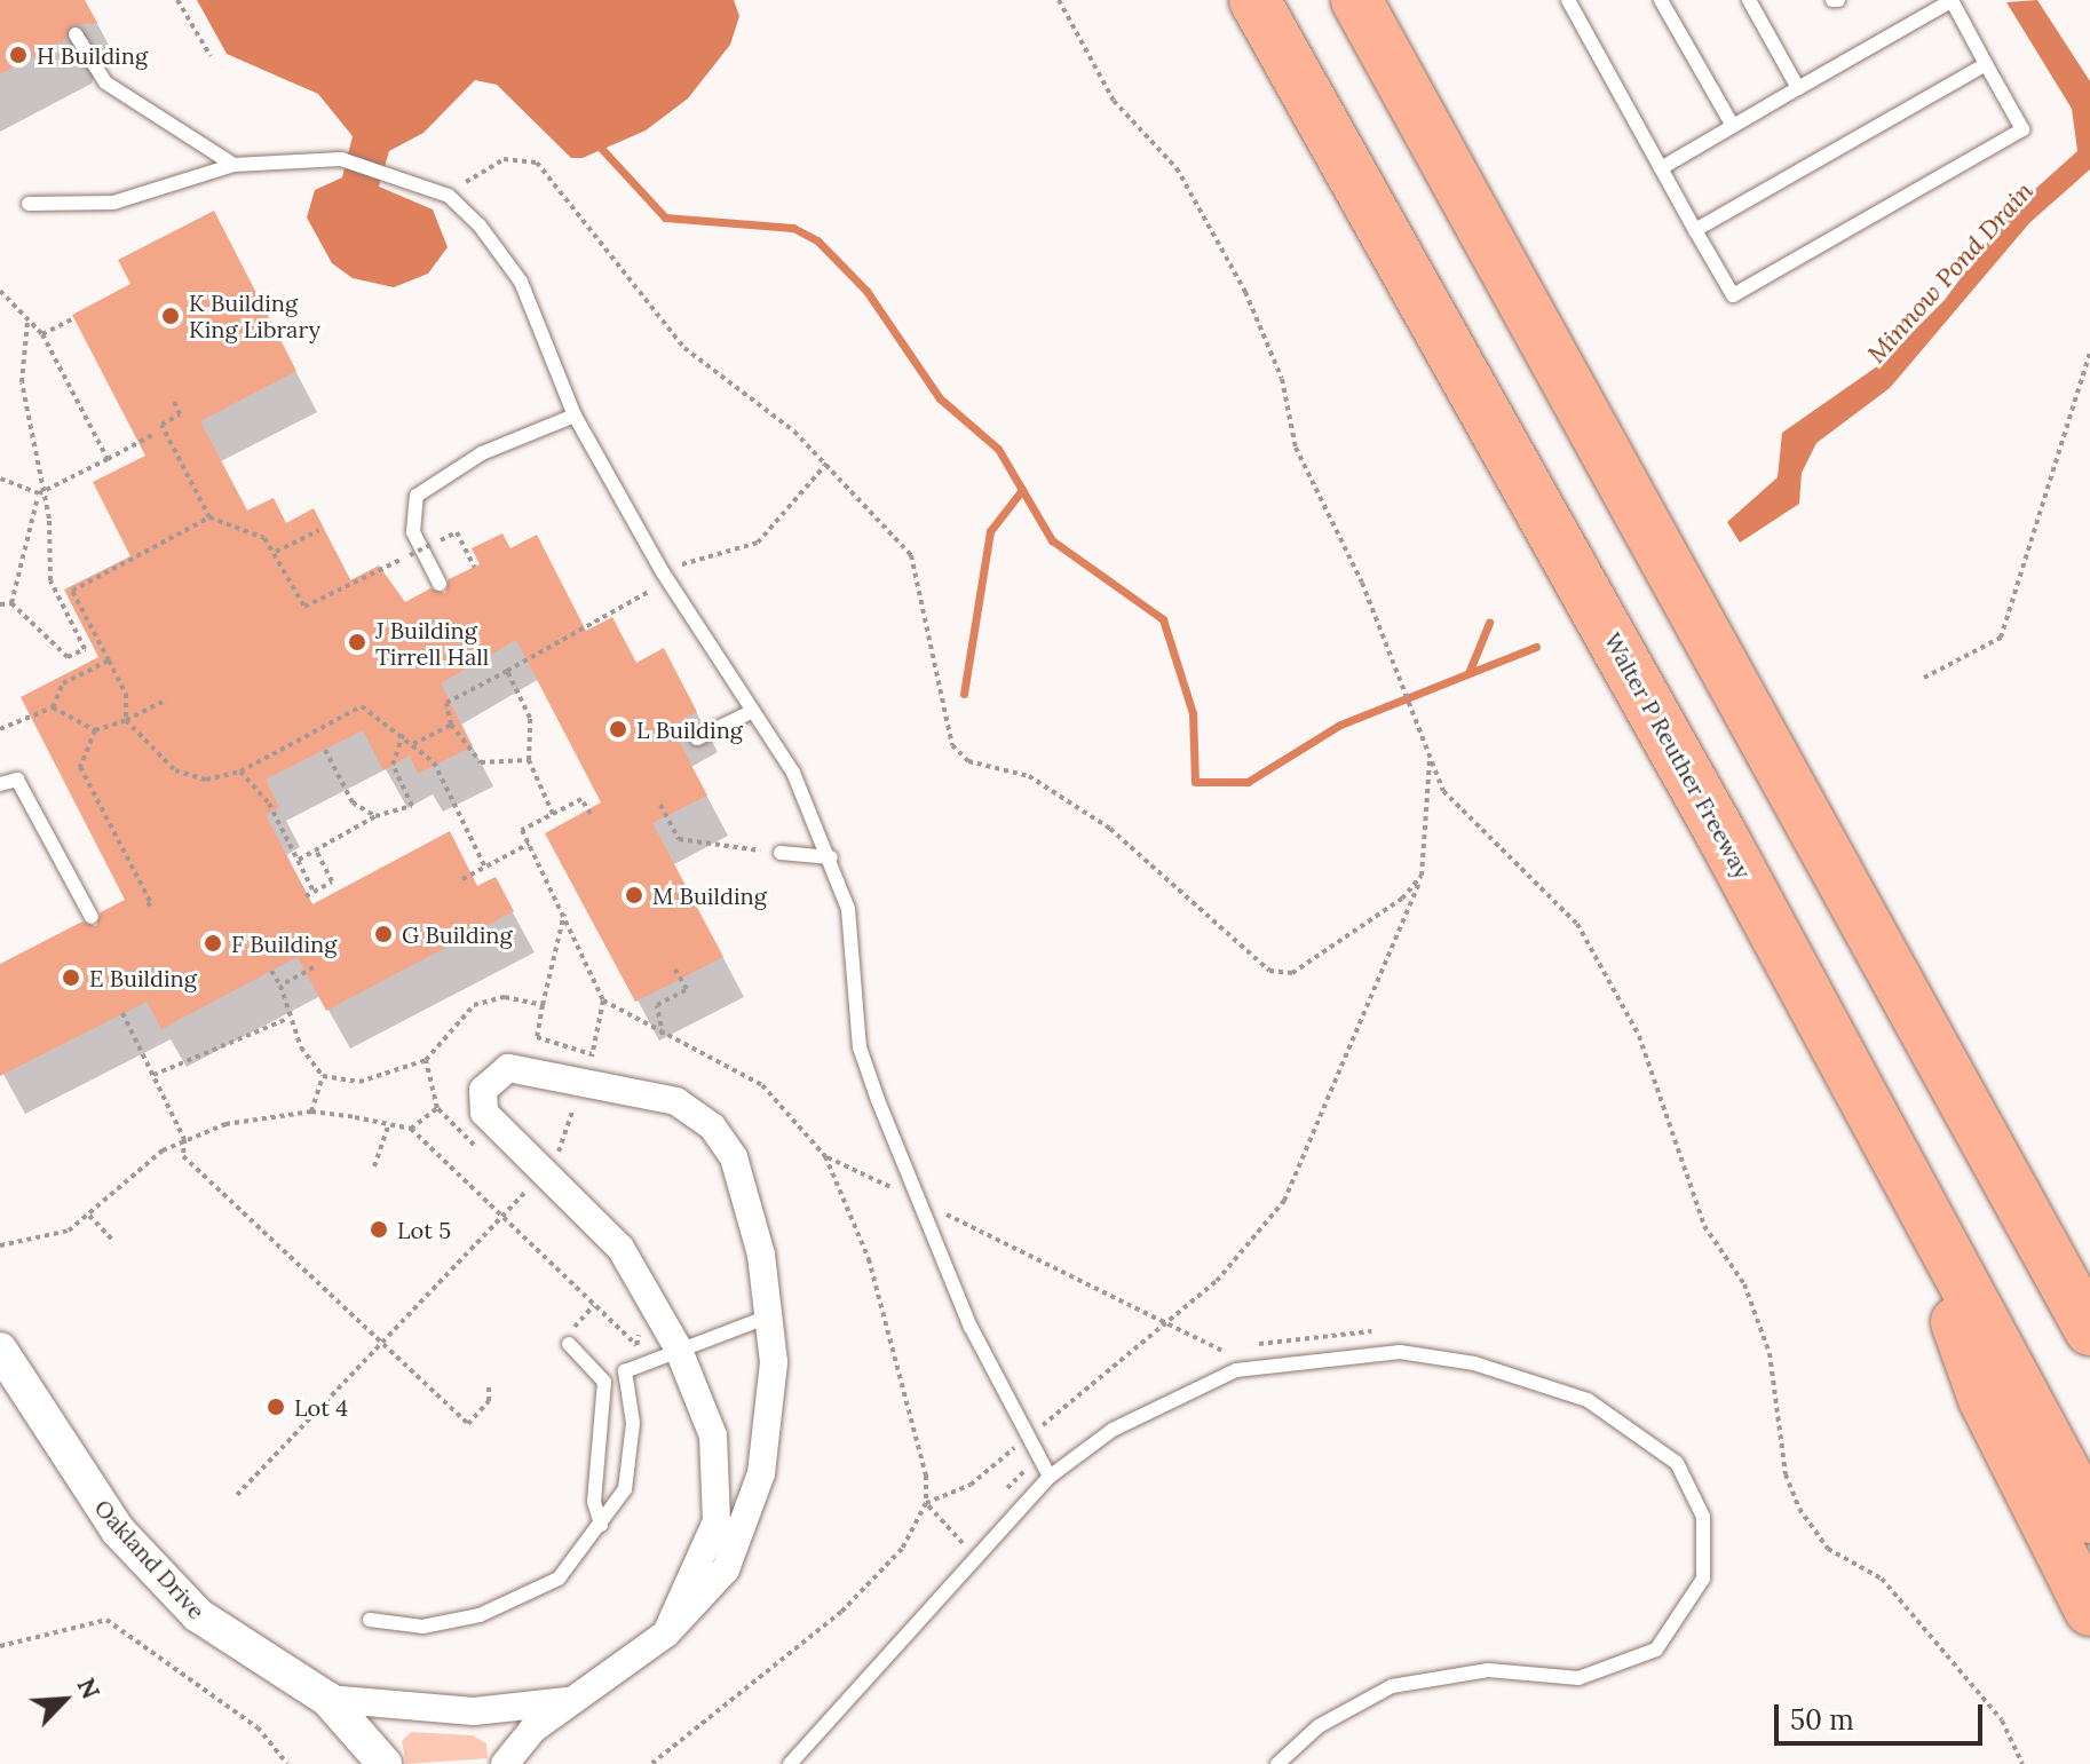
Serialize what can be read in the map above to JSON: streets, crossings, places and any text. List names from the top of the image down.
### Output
{
  "streets": {
    "highway": ["Walter P Reuther Freeway"],
    "street": ["Oakland Drive"]
  },
  "water": ["Minnow Pond Drain"],
  "places": [
    "H Building",
    "K Building King Library",
    "J Building Tirrell Hall",
    "L Building",
    "M Building",
    "G Building",
    "F Building",
    "E Building",
    "Lot 5",
    "Lot 4"
  ],
  "scale_bar": "50 m",
  "north": "top right"
}
